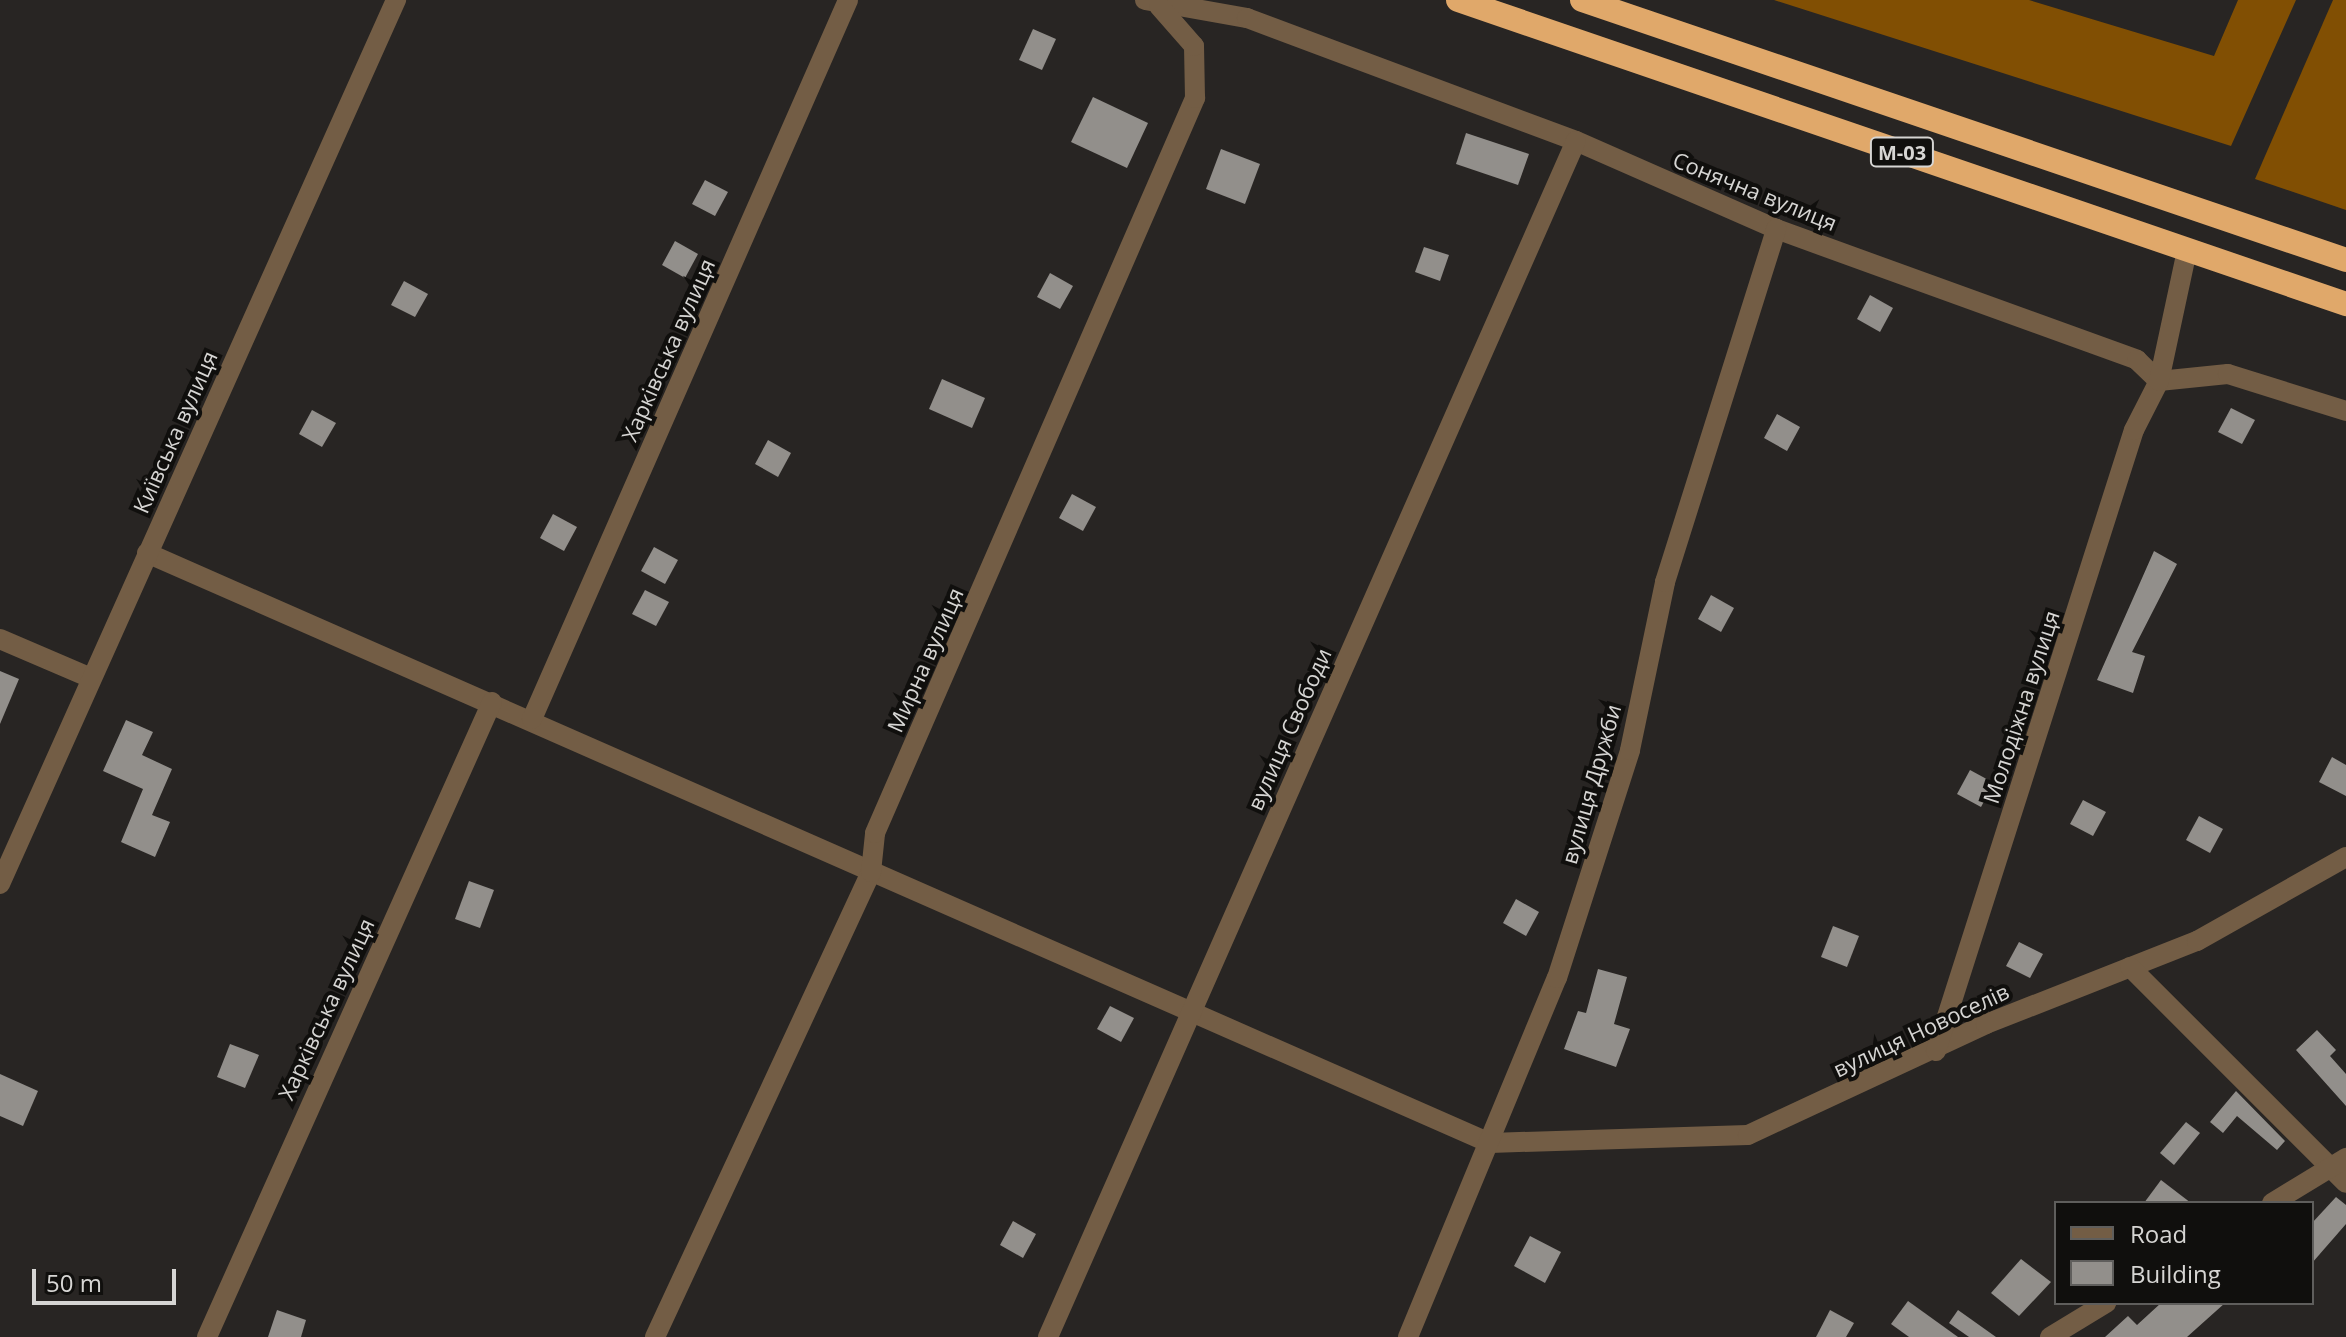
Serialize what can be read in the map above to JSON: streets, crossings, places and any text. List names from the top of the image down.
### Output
{
  "streets": {
    "highway": ["М-03"],
    "street": [
      "Сонячна вулиця",
      "Харківська вулиця",
      "Київська вулиця",
      "Мирна вулиця",
      "Молодіжна вулиця",
      "вулиця Свободи",
      "вулиця Дружби",
      "вулиця Новоселів"
    ]
  },
  "crossings": [
    ["М-03", "Молодіжна вулиця"],
    ["Сонячна вулиця", "Мирна вулиця"],
    ["Сонячна вулиця", "Молодіжна вулиця"],
    ["Сонячна вулиця", "вулиця Свободи"],
    ["Сонячна вулиця", "вулиця Дружби"],
    ["Молодіжна вулиця", "вулиця Новоселів"],
    ["вулиця Дружби", "вулиця Новоселів"]
  ],
  "legend": ["Road", "Building"],
  "scale_bar": "50 m"
}
